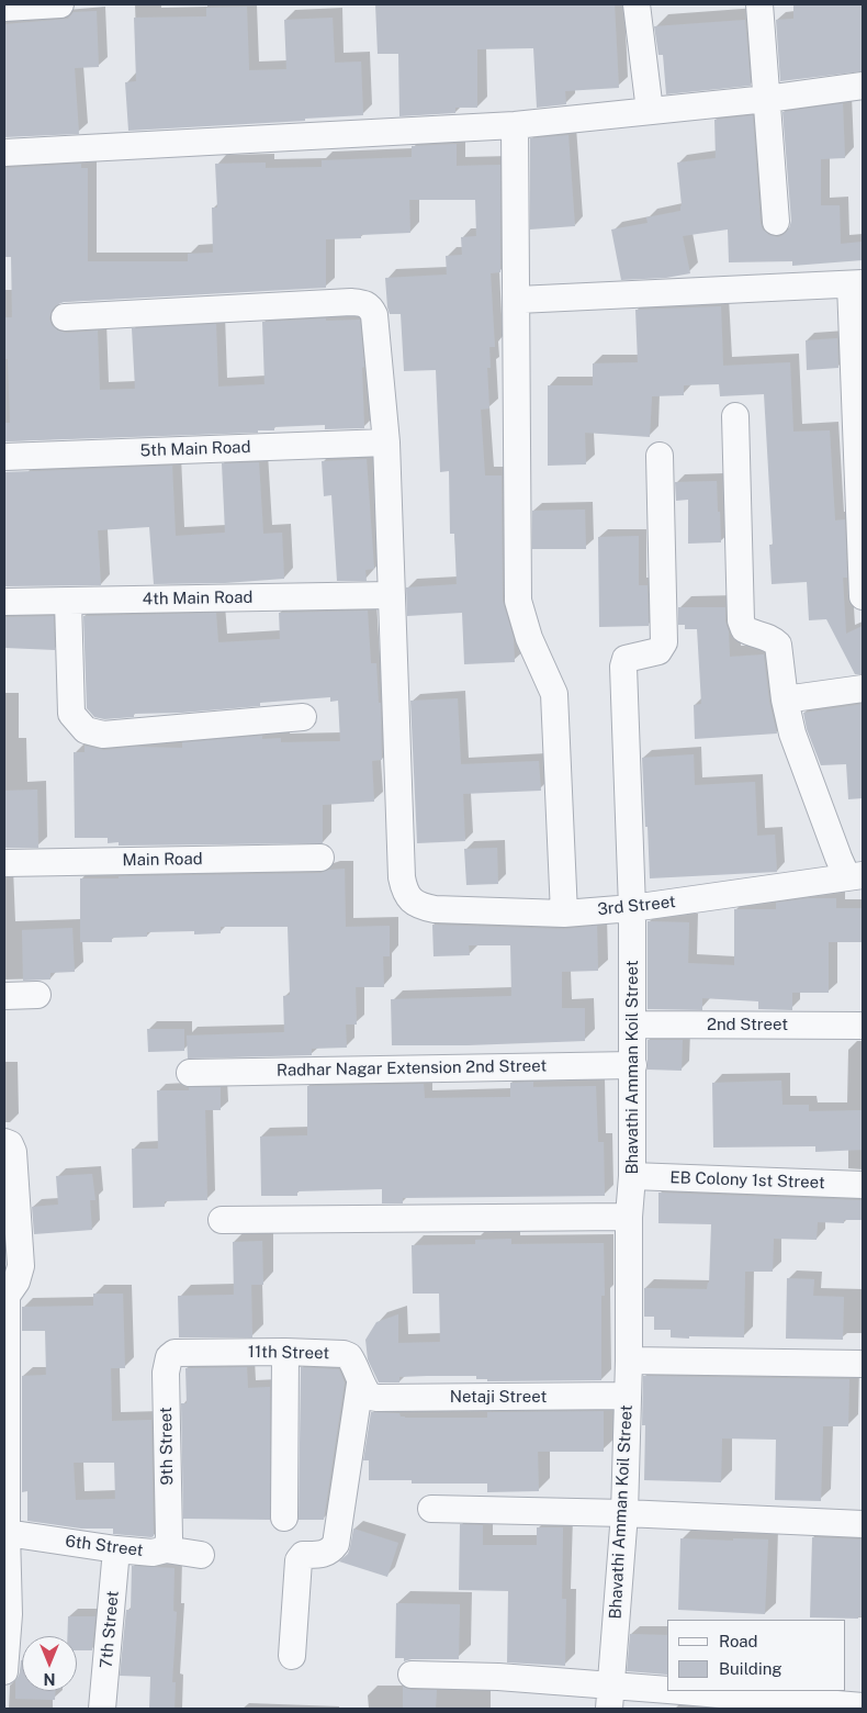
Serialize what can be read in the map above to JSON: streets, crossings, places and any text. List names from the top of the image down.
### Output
{
  "streets": {
    "street": [
      "5th Main Road",
      "4th Main Road",
      "Main Road",
      "3rd Street",
      "2nd Street",
      "Bhavathi Amman Koil Street",
      "Radhar Nagar Extension 2nd Street",
      "EB Colony 1st Street",
      "11th Street",
      "Netaji Street",
      "9th Street",
      "6th Street",
      "7th Street"
    ]
  },
  "crossings": [
    ["4th Main Road", "3rd Street"],
    ["3rd Street", "Bhavathi Amman Koil Street"],
    ["2nd Street", "Bhavathi Amman Koil Street"],
    ["Bhavathi Amman Koil Street", "Radhar Nagar Extension 2nd Street"],
    ["Bhavathi Amman Koil Street", "EB Colony 1st Street"],
    ["Bhavathi Amman Koil Street", "Netaji Street"],
    ["11th Street", "Netaji Street"],
    ["11th Street", "9th Street"],
    ["9th Street", "6th Street"],
    ["6th Street", "7th Street"]
  ],
  "legend": ["Road", "Building"],
  "north": "bottom"
}
